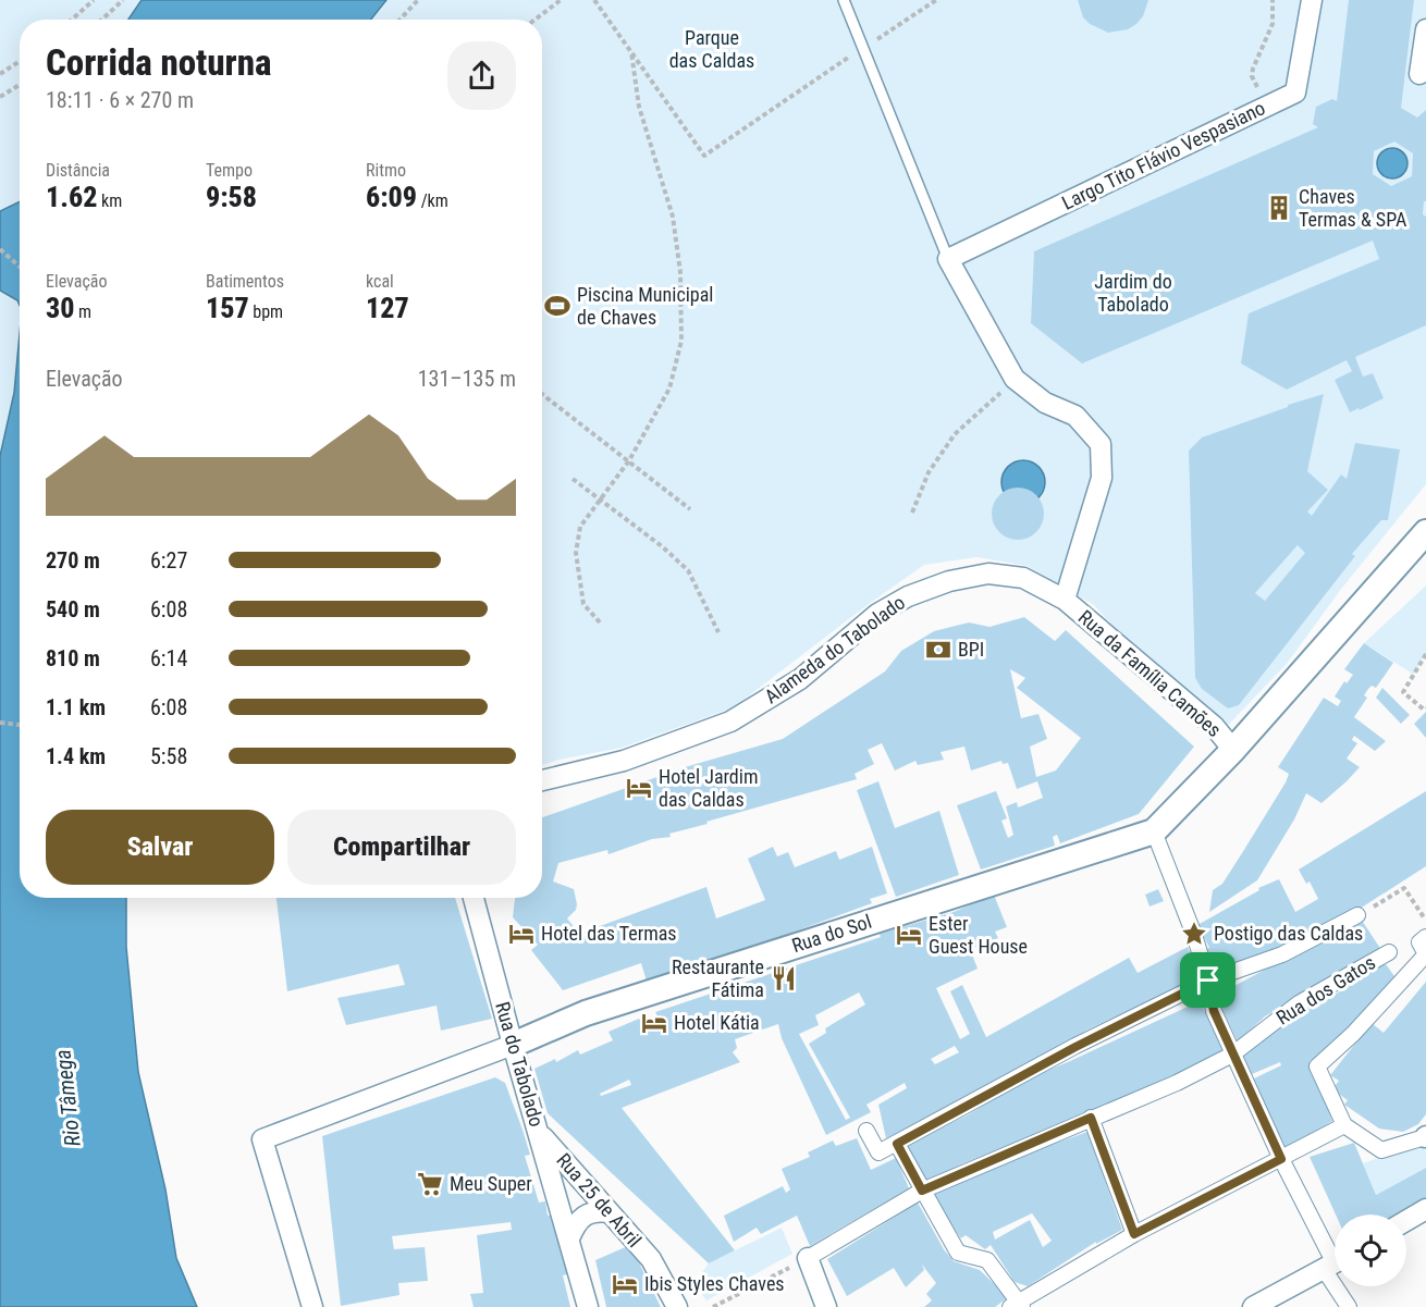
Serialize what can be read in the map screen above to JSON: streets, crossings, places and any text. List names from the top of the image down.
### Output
{
  "streets": {
    "street": [
      "Largo Tito Flávio Vespasiano",
      "Alameda do Tabolado",
      "Rua da Família Camões",
      "Rua do Sol",
      "Rua dos Gatos",
      "Rua do Tabolado",
      "Rua 25 de Abril"
    ]
  },
  "crossings": [
    ["Alameda do Tabolado", "Rua da Família Camões"],
    ["Rua do Sol", "Rua do Tabolado"],
    ["Rua do Tabolado", "Rua 25 de Abril"]
  ],
  "water": ["Rio Tâmega"],
  "parks": ["Parque das Caldas", "Jardim do Tabolado"],
  "places": {
    "building": ["Chaves Termas & SPA"],
    "sports": ["Piscina Municipal de Chaves"],
    "bank": ["BPI"],
    "hotel": [
      "Hotel Jardim das Caldas",
      "Hotel das Termas",
      "Ester Guest House",
      "Hotel Kátia",
      "Ibis Styles Chaves"
    ],
    "place": ["Postigo das Caldas"],
    "restaurant": ["Restaurante Fátima"],
    "supermarket": ["Meu Super"]
  },
  "page": {
    "heading": ["Corrida noturna", "18:11 · 6 × 270 m"],
    "stats": [
      ["Distância", "1.62 km"],
      ["Tempo", "9:58"],
      ["Ritmo", "6:09 /km"],
      ["Elevação", "30 m"],
      ["Batimentos", "157 bpm"],
      ["kcal", "127"]
    ],
    "chart": ["Elevação", "131–135 m"],
    "list": [
      {
        "name": "270 m",
        "note": "6:27"
      },
      {
        "name": "540 m",
        "note": "6:08"
      },
      {
        "name": "810 m",
        "note": "6:14"
      },
      {
        "name": "1.1 km",
        "note": "6:08"
      },
      {
        "name": "1.4 km",
        "note": "5:58"
      }
    ],
    "buttons": ["Salvar", "Compartilhar"]
  }
}
